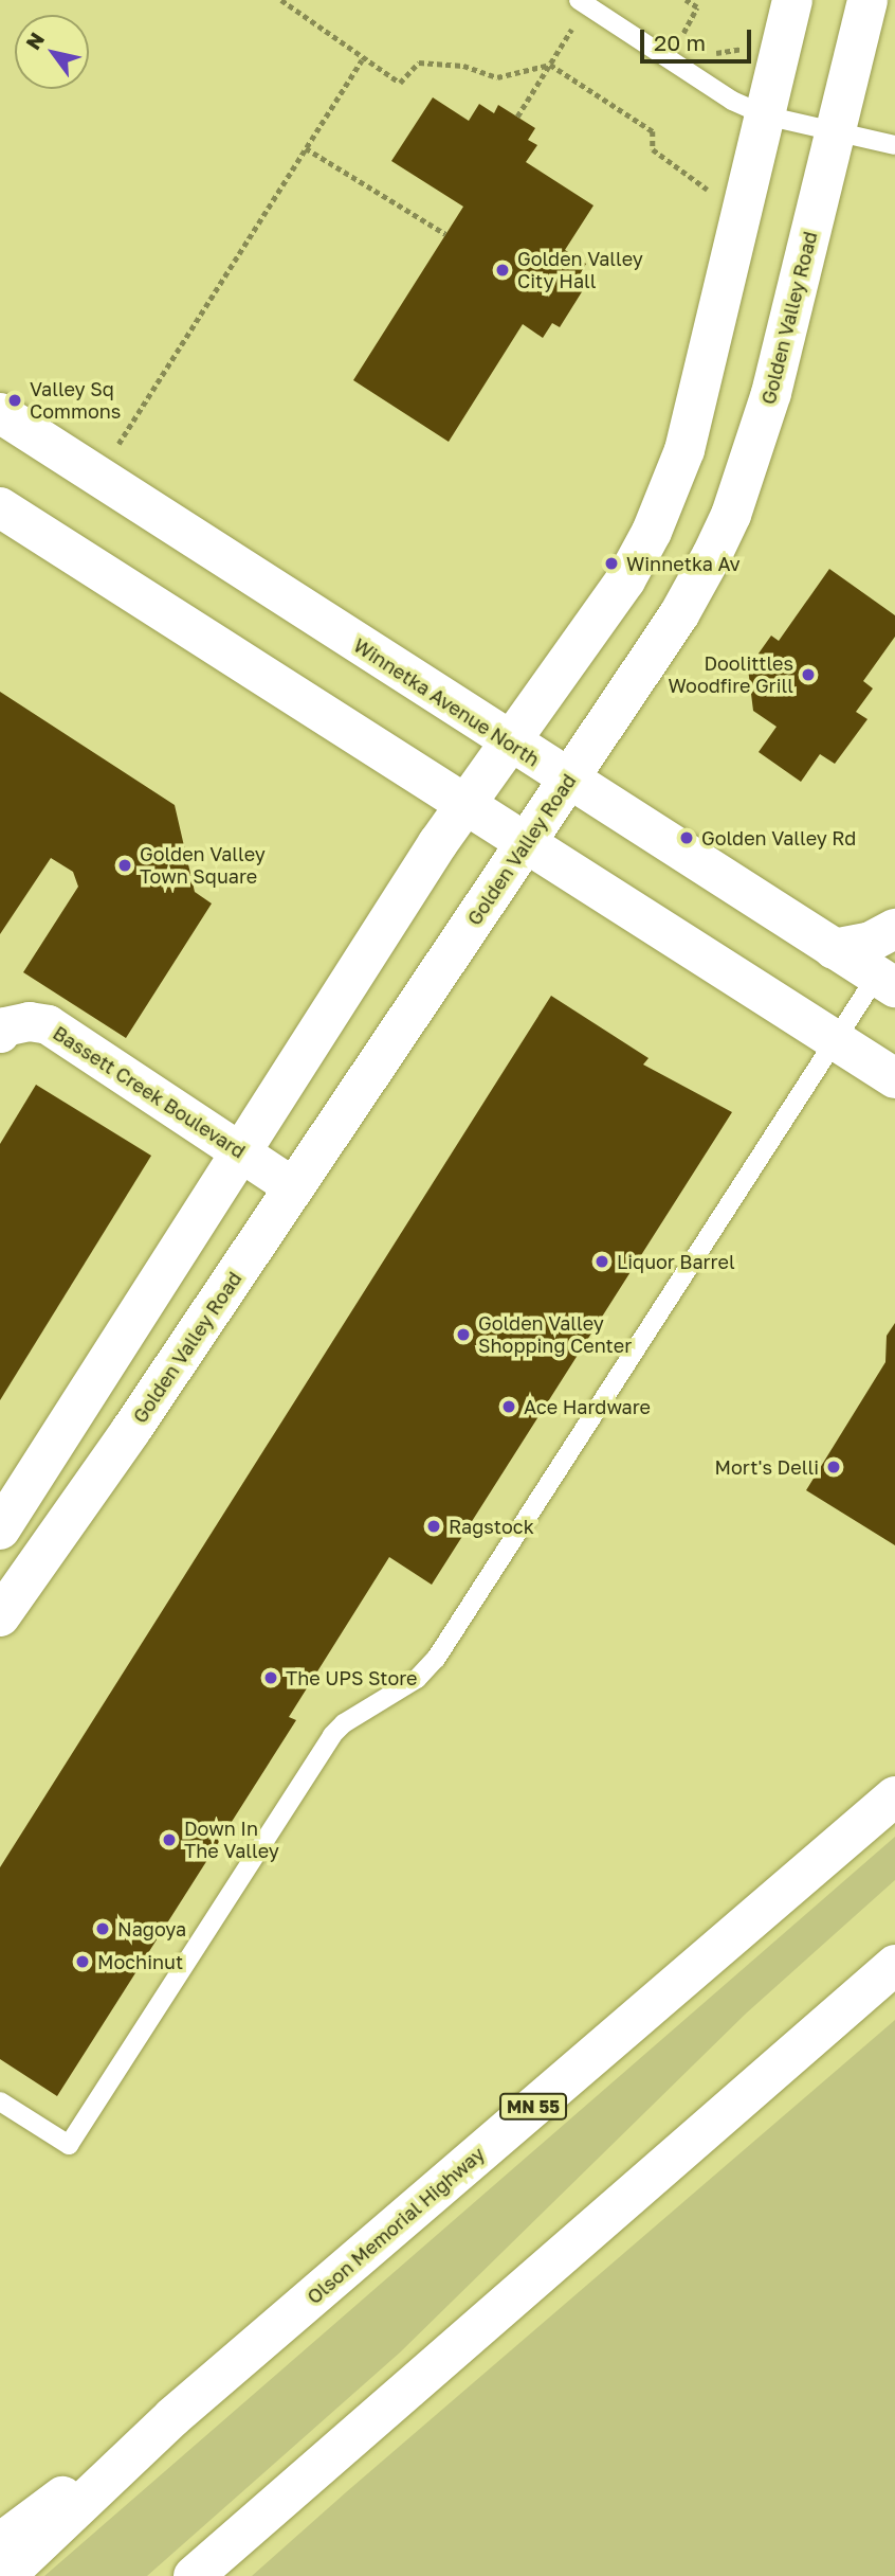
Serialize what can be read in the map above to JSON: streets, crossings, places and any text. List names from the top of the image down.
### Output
{
  "streets": {
    "main road": [
      "Golden Valley Road",
      "Winnetka Avenue North",
      "MN 55",
      "Olson Memorial Highway"
    ],
    "street": ["Bassett Creek Boulevard"]
  },
  "crossings": [
    ["Golden Valley Road", "Winnetka Avenue North"],
    ["Golden Valley Road", "Bassett Creek Boulevard"]
  ],
  "places": [
    "Golden Valley City Hall",
    "Valley Sq Commons",
    "Winnetka Av",
    "Doolittles Woodfire Grill",
    "Golden Valley Rd",
    "Golden Valley Town Square",
    "Liquor Barrel",
    "Golden Valley Shopping Center",
    "Ace Hardware",
    "Mort's Delli",
    "Ragstock",
    "The UPS Store",
    "Down In The Valley",
    "Nagoya",
    "Mochinut"
  ],
  "scale_bar": "20 m",
  "north": "top left"
}
